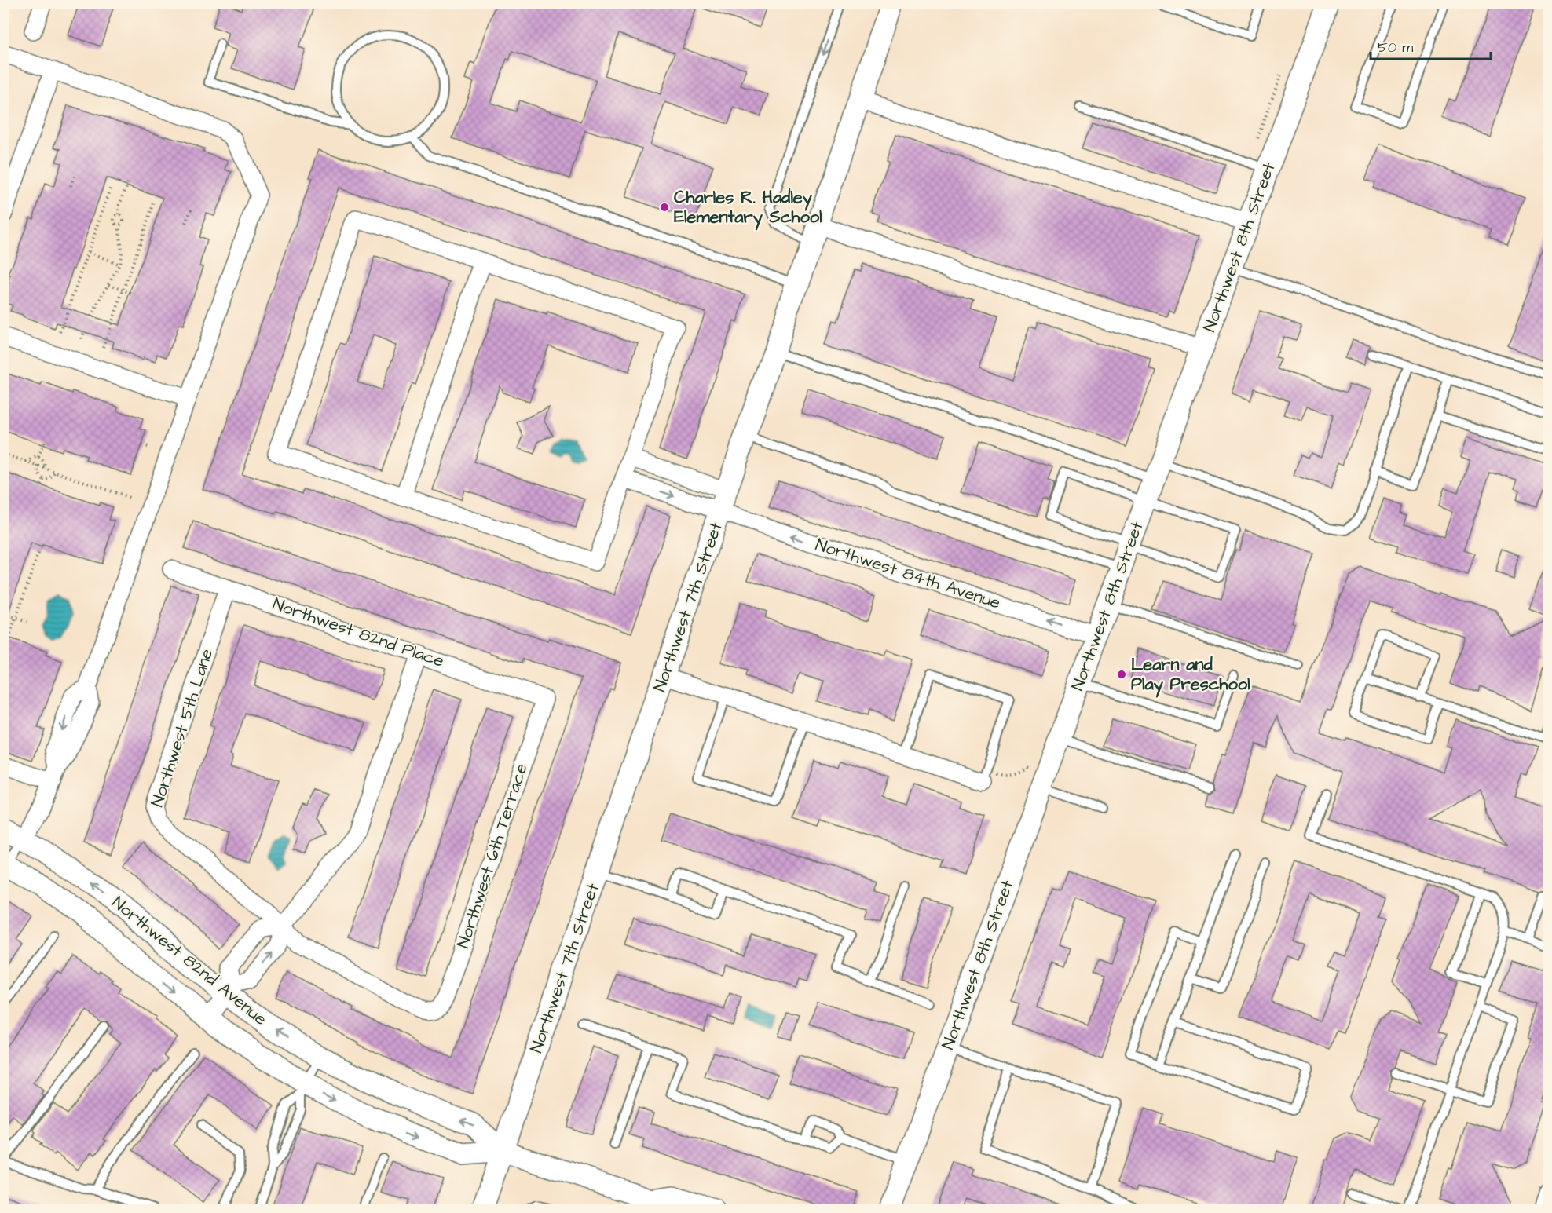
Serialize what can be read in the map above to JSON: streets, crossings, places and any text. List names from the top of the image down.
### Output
{
  "streets": {
    "street": [
      "Northwest 8th Street",
      "Northwest 84th Avenue",
      "Northwest 7th Street",
      "Northwest 82nd Place",
      "Northwest 5th Lane",
      "Northwest 6th Terrace",
      "Northwest 82nd Avenue"
    ]
  },
  "crossings": [
    ["Northwest 8th Street", "Northwest 84th Avenue"],
    ["Northwest 84th Avenue", "Northwest 7th Street"],
    ["Northwest 7th Street", "Northwest 82nd Avenue"],
    ["Northwest 82nd Place", "Northwest 5th Lane"],
    ["Northwest 82nd Place", "Northwest 6th Terrace"],
    ["Northwest 5th Lane", "Northwest 6th Terrace"]
  ],
  "places": ["Charles R. Hadley Elementary School", "Learn and Play Preschool"],
  "scale_bar": "50 m"
}
